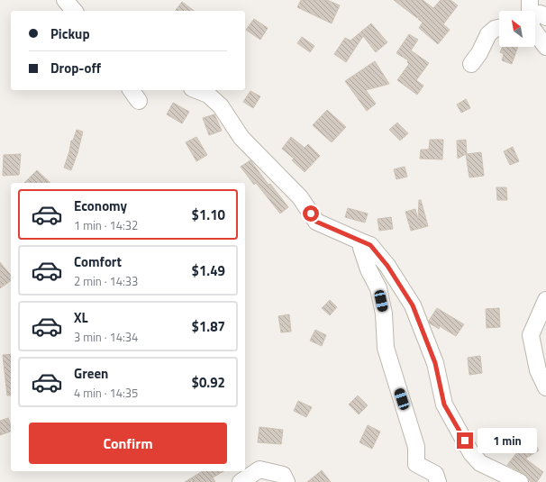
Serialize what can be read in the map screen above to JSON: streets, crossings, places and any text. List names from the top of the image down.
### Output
{
  "north": "top left",
  "page": {
    "banner": ["Pickup", "Drop-off"],
    "list": [
      {
        "name": "Economy",
        "note": "1 min · 14:32",
        "value": "$1.10"
      },
      {
        "name": "Comfort",
        "note": "2 min · 14:33",
        "value": "$1.49"
      },
      {
        "name": "XL",
        "note": "3 min · 14:34",
        "value": "$1.87"
      },
      {
        "name": "Green",
        "note": "4 min · 14:35",
        "value": "$0.92"
      }
    ],
    "buttons": "Confirm",
    "bubble": "1 min"
  }
}
